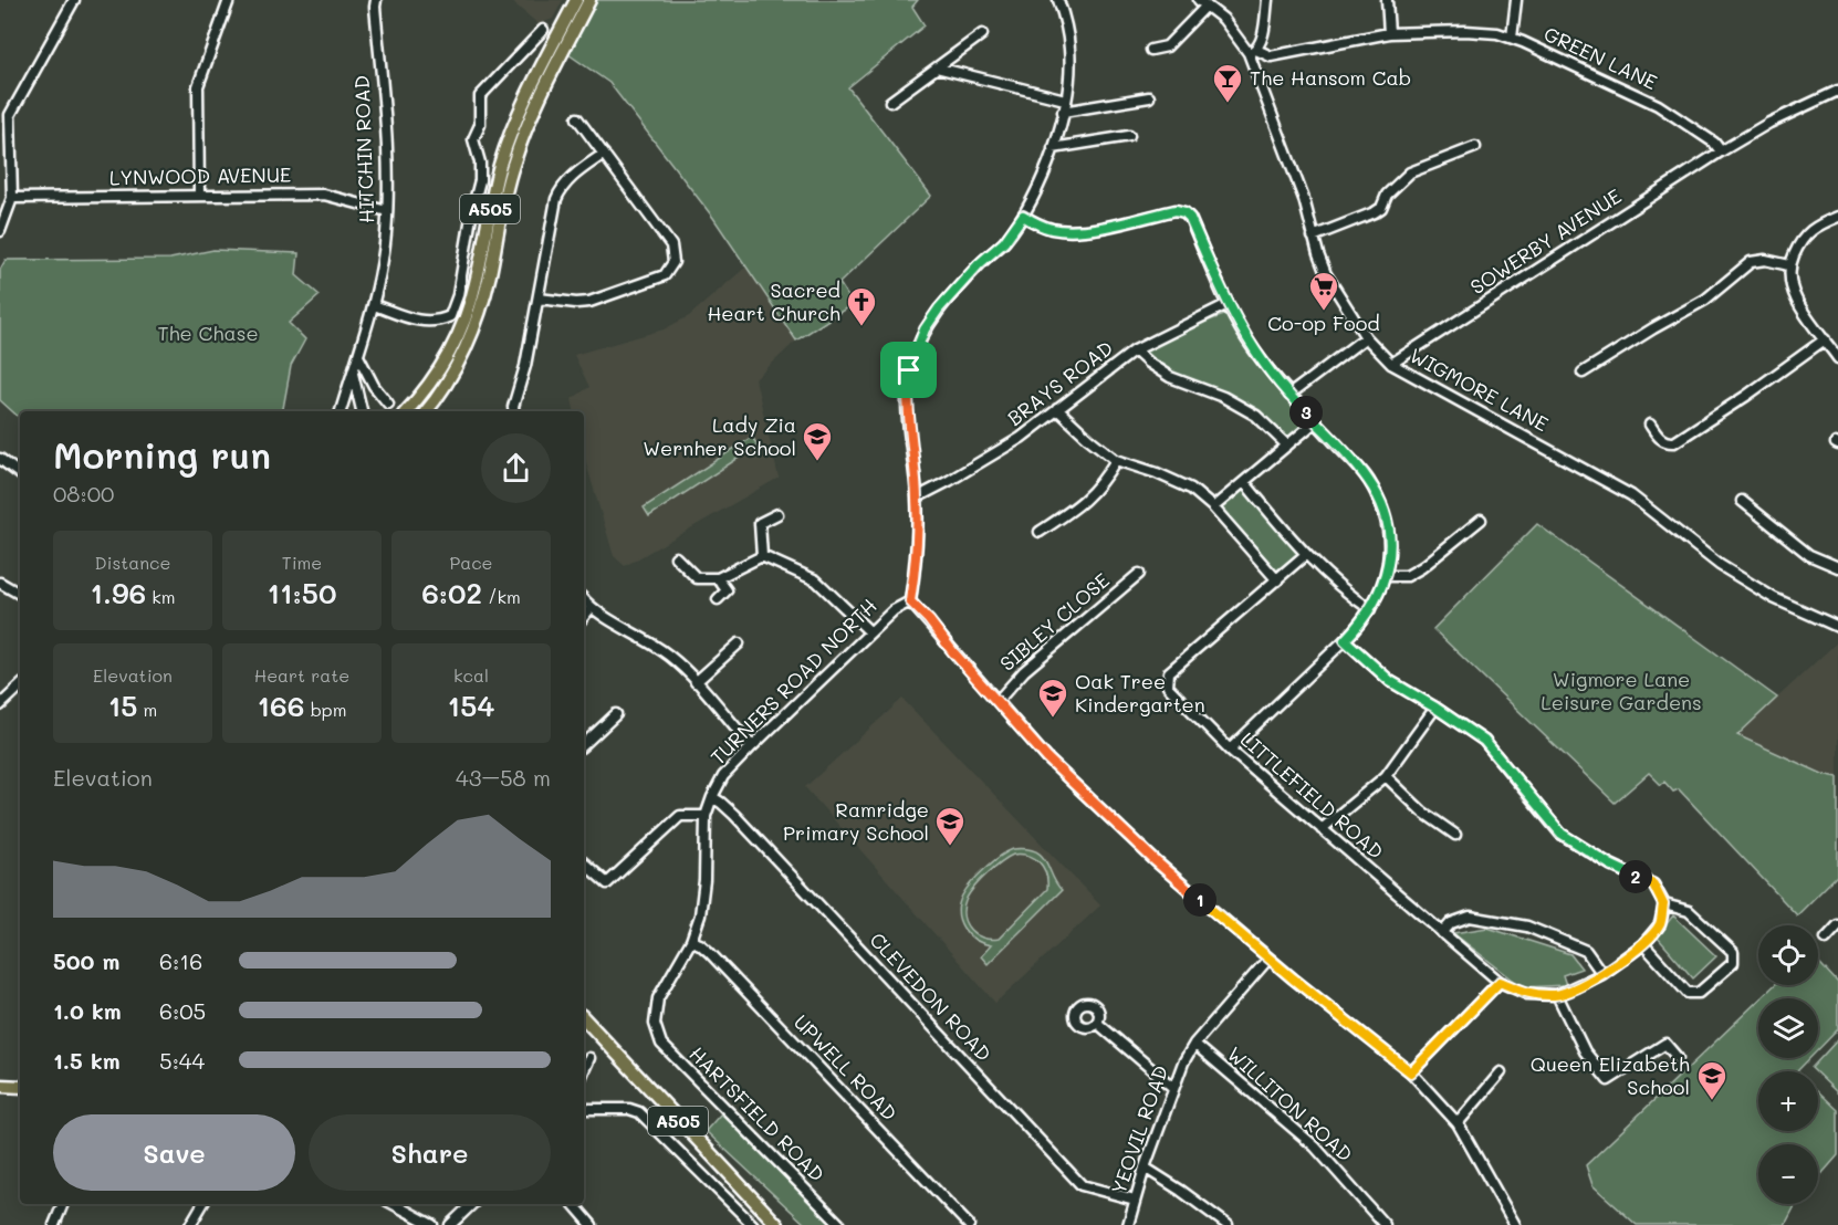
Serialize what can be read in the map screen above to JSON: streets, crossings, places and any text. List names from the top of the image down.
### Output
{
  "streets": {
    "main road": ["A505"],
    "street": [
      "GREEN LANE",
      "HITCHIN ROAD",
      "LYNWOOD AVENUE",
      "SOWERBY AVENUE",
      "BRAYS ROAD",
      "WIGMORE LANE",
      "SIBLEY CLOSE",
      "TURNERS ROAD NORTH",
      "LITTLEFIELD ROAD",
      "CLEVEDON ROAD",
      "UPWELL ROAD",
      "WILLITON ROAD",
      "HARTSFIELD ROAD",
      "YEOVIL ROAD"
    ]
  },
  "crossings": [
    ["GREEN LANE", "SOWERBY AVENUE"],
    ["GREEN LANE", "WIGMORE LANE"],
    ["HITCHIN ROAD", "LYNWOOD AVENUE"],
    ["SOWERBY AVENUE", "WIGMORE LANE"],
    ["TURNERS ROAD NORTH", "CLEVEDON ROAD"],
    ["TURNERS ROAD NORTH", "UPWELL ROAD"],
    ["TURNERS ROAD NORTH", "HARTSFIELD ROAD"],
    ["CLEVEDON ROAD", "YEOVIL ROAD"],
    ["WILLITON ROAD", "YEOVIL ROAD"]
  ],
  "parks": ["The Chase", "Wigmore Lane Leisure Gardens"],
  "places": {
    "bar": ["The Hansom Cab"],
    "supermarket": ["Co-op Food"],
    "church": ["Sacred Heart Church"],
    "school or university": [
      "Lady Zia Wernher School",
      "Oak Tree Kindergarten",
      "Ramridge Primary School",
      "Queen Elizabeth School"
    ]
  },
  "page": {
    "pins": ["3", "2", "1"],
    "heading": ["Morning run", "08:00"],
    "stats": [
      ["Distance", "1.96 km"],
      ["Time", "11:50"],
      ["Pace", "6:02 /km"],
      ["Elevation", "15 m"],
      ["Heart rate", "166 bpm"],
      ["kcal", "154"]
    ],
    "chart": ["Elevation", "43–58 m"],
    "map_buttons": ["+", "−"],
    "list": [
      {
        "name": "500 m",
        "note": "6:16"
      },
      {
        "name": "1.0 km",
        "note": "6:05"
      },
      {
        "name": "1.5 km",
        "note": "5:44"
      }
    ],
    "buttons": ["Save", "Share"]
  }
}
